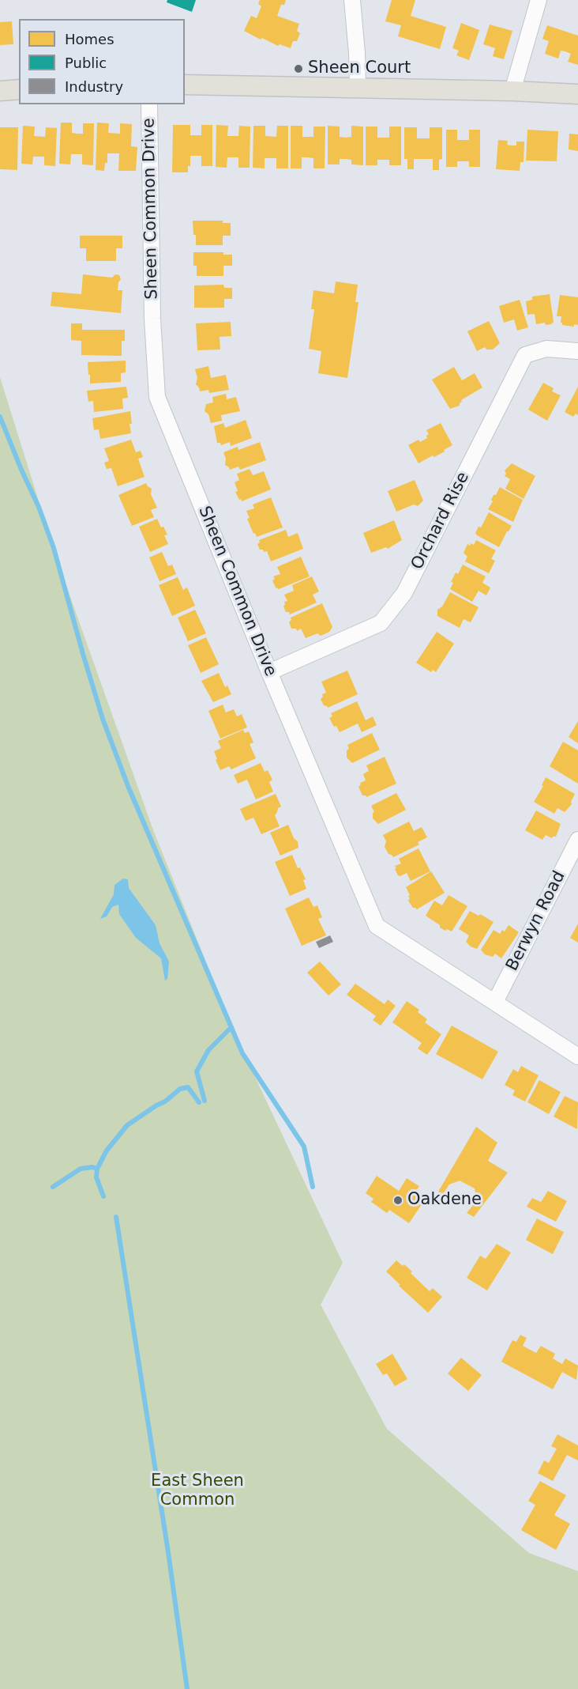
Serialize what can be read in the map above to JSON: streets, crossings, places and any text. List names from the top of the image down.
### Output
{
  "streets": {
    "street": ["Sheen Common Drive", "Orchard Rise", "Berwyn Road"]
  },
  "crossings": [
    ["Sheen Common Drive", "Orchard Rise"],
    ["Sheen Common Drive", "Berwyn Road"]
  ],
  "parks": ["East Sheen Common"],
  "places": ["Sheen Court", "Oakdene"],
  "legend": ["Homes", "Public", "Industry"]
}
